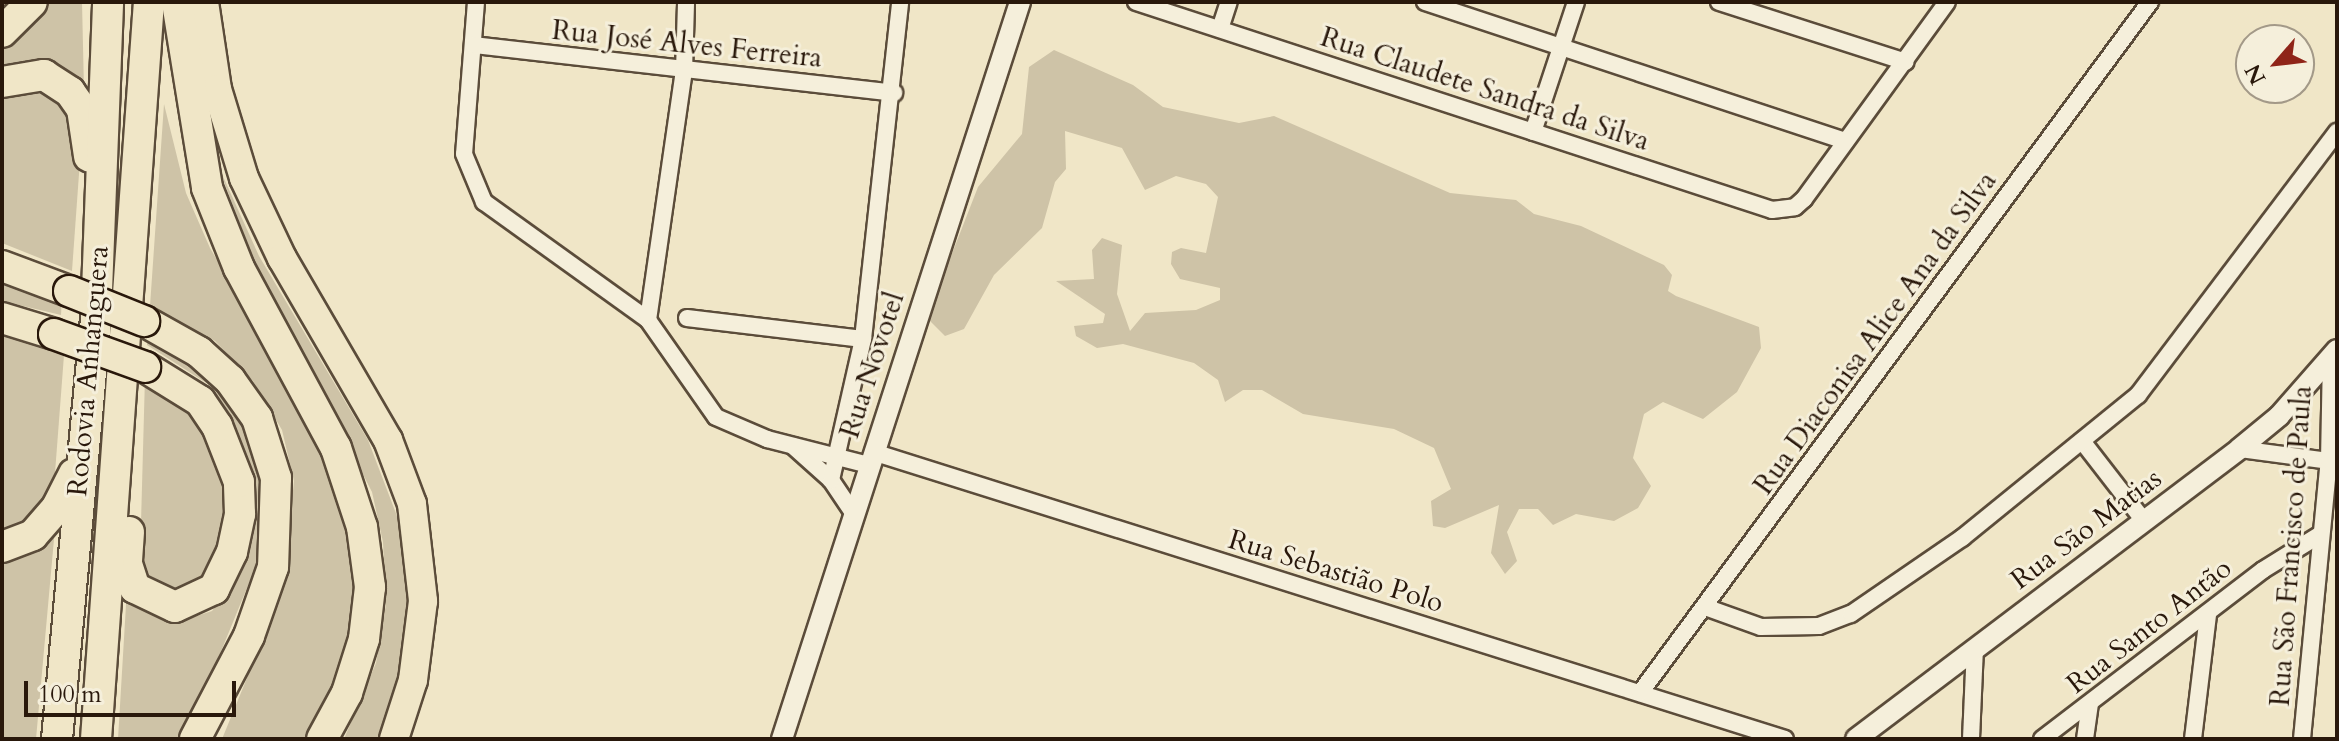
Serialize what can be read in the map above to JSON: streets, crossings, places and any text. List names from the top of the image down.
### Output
{
  "streets": {
    "highway": ["Rodovia Anhanguera"],
    "street": [
      "Rua José Alves Ferreira",
      "Rua Claudete Sandra da Silva",
      "Rua Diaconisa Alice Ana da Silva",
      "Rua Novotel",
      "Rua São Matias",
      "Rua São Francisco de Paula",
      "Rua Sebastião Polo",
      "Rua Santo Antão"
    ]
  },
  "crossings": [
    ["Rua Diaconisa Alice Ana da Silva", "Rua Sebastião Polo"],
    ["Rua Novotel", "Rua Sebastião Polo"],
    ["Rua São Matias", "Rua São Francisco de Paula"],
    ["Rua São Francisco de Paula", "Rua Santo Antão"]
  ],
  "scale_bar": "100 m",
  "north": "bottom left"
}
